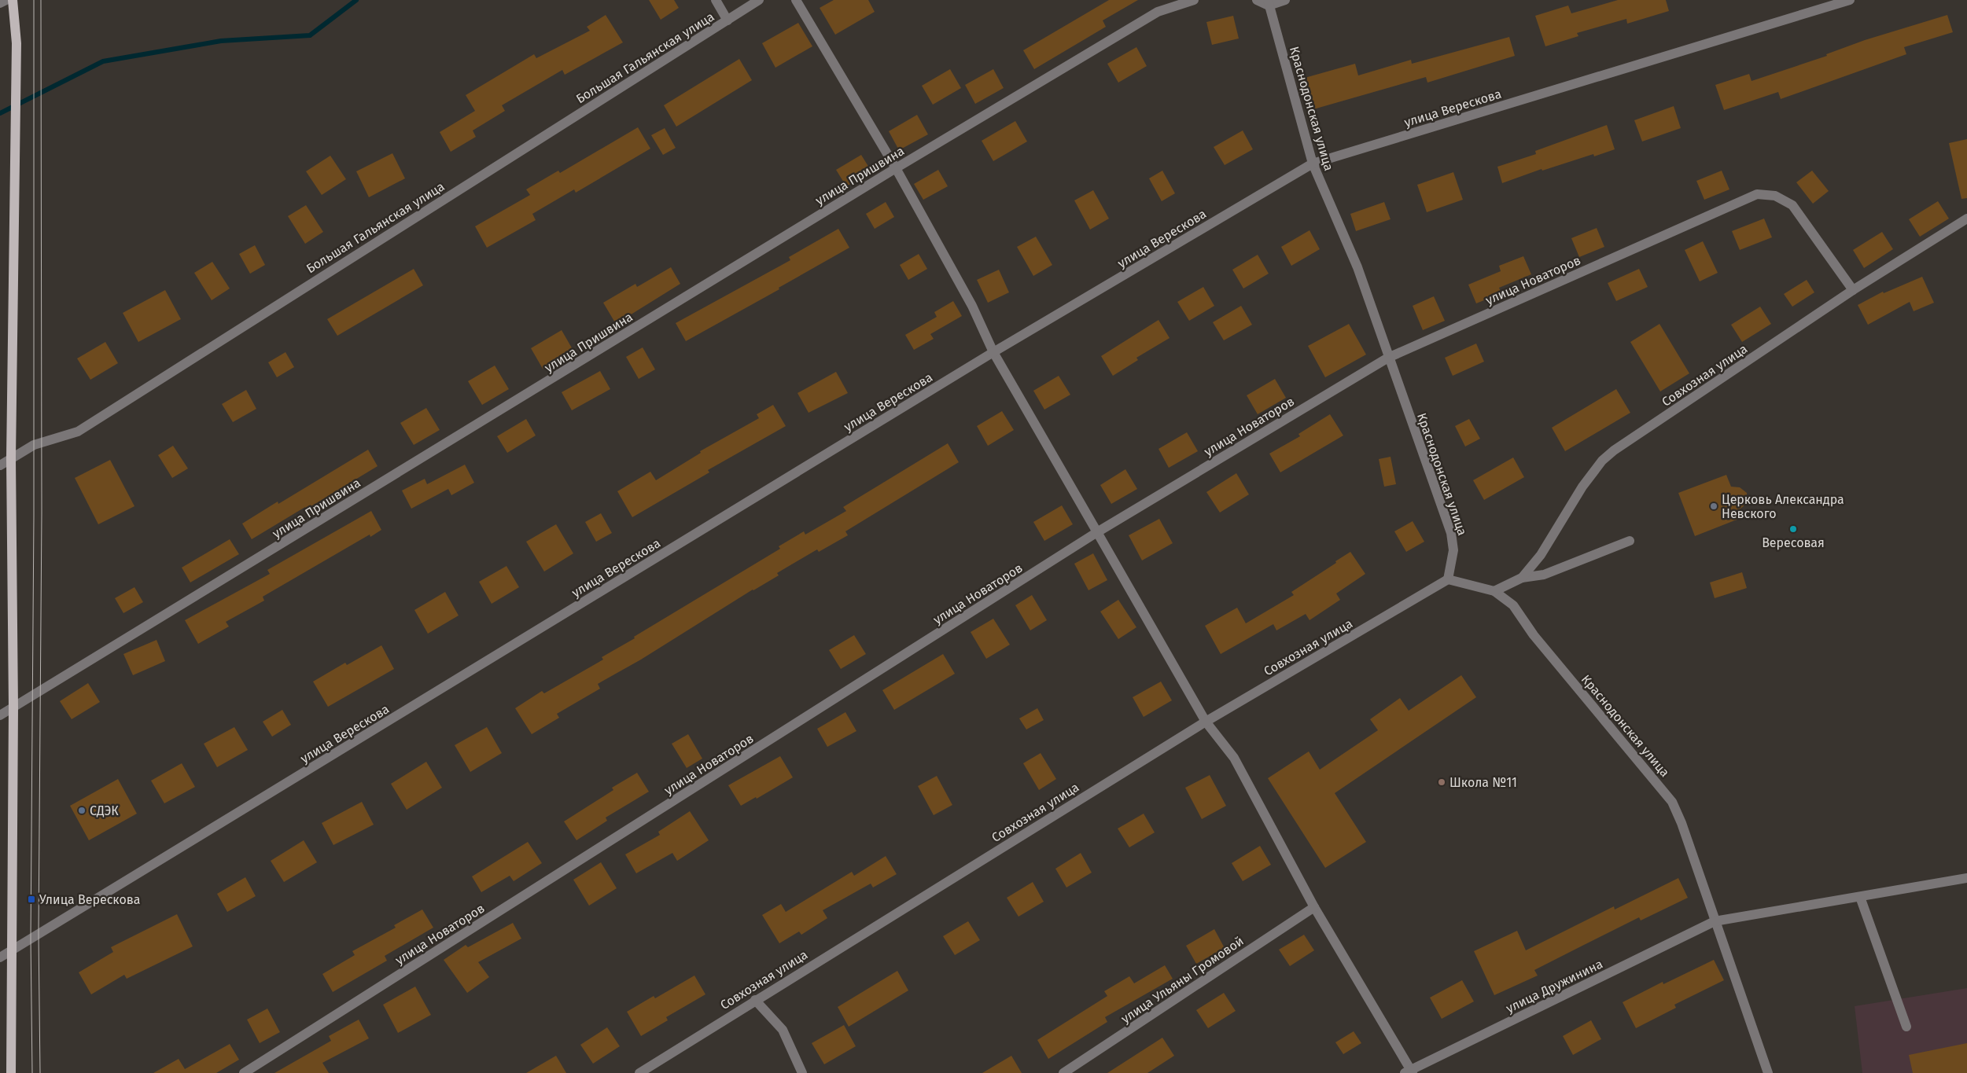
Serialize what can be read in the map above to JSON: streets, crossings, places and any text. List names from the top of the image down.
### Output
{
  "streets": {
    "street": [
      "Большая Гальянская улица",
      "улица Верескова",
      "Краснодонская улица",
      "улица Пришвина",
      "улица Новаторов",
      "Совхозная улица",
      "улица Ульяны Громовой",
      "улица Дружинина"
    ]
  },
  "crossings": [
    ["улица Верескова", "Краснодонская улица"],
    ["Краснодонская улица", "улица Новаторов"],
    ["Краснодонская улица", "Совхозная улица"],
    ["Краснодонская улица", "улица Дружинина"],
    ["улица Новаторов", "Совхозная улица"]
  ],
  "places": {
    "other": [
      "Церковь Александра Невского",
      "Вересовая",
      "Школа №11",
      "СДЭК"
    ],
    "transit": ["Улица Верескова"]
  }
}
